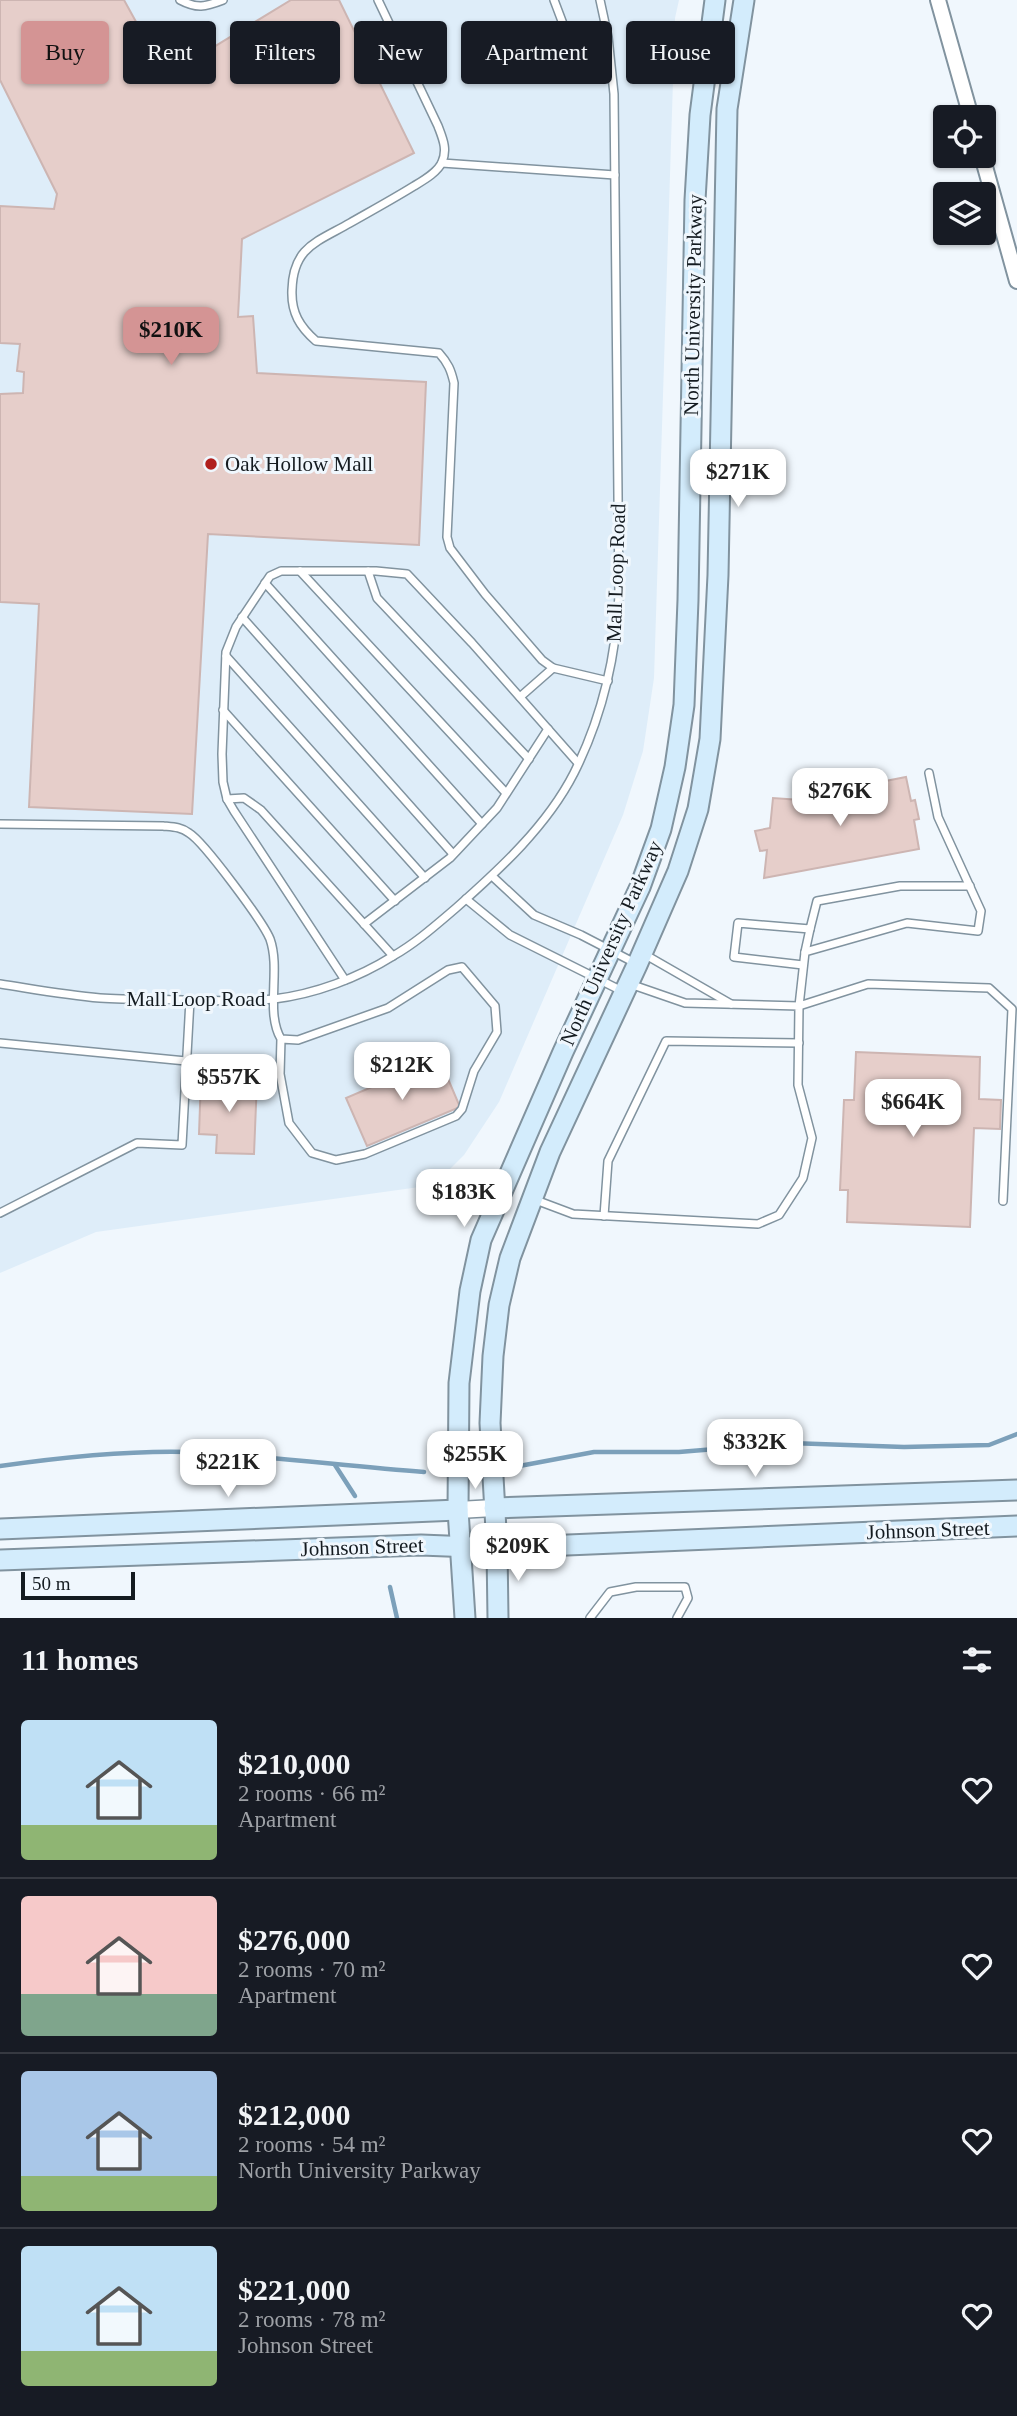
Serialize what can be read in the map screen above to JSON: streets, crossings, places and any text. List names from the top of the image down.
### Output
{
  "streets": {
    "main road": ["North University Parkway", "Johnson Street"],
    "lane": ["Mall Loop Road"]
  },
  "crossings": [
    ["North University Parkway", "Johnson Street"]
  ],
  "places": ["Oak Hollow Mall"],
  "scale_bar": "50 m",
  "page": {
    "chip": [
      "Buy",
      "Rent",
      "Filters",
      "New",
      "Apartment",
      "House"
    ],
    "price": [
      "$210K",
      "$271K",
      "$276K",
      "$212K",
      "$557K",
      "$664K",
      "$183K",
      "$332K",
      "$255K",
      "$221K",
      "$209K"
    ],
    "scale": "50 m",
    "heading": "11 homes",
    "list": [
      {
        "name": "$210,000",
        "note": "2 rooms · 66 m² · Apartment"
      },
      {
        "name": "$276,000",
        "note": "2 rooms · 70 m² · Apartment"
      },
      {
        "name": "$212,000",
        "note": "2 rooms · 54 m² · North University Parkway"
      },
      {
        "name": "$221,000",
        "note": "2 rooms · 78 m² · Johnson Street"
      }
    ]
  }
}
